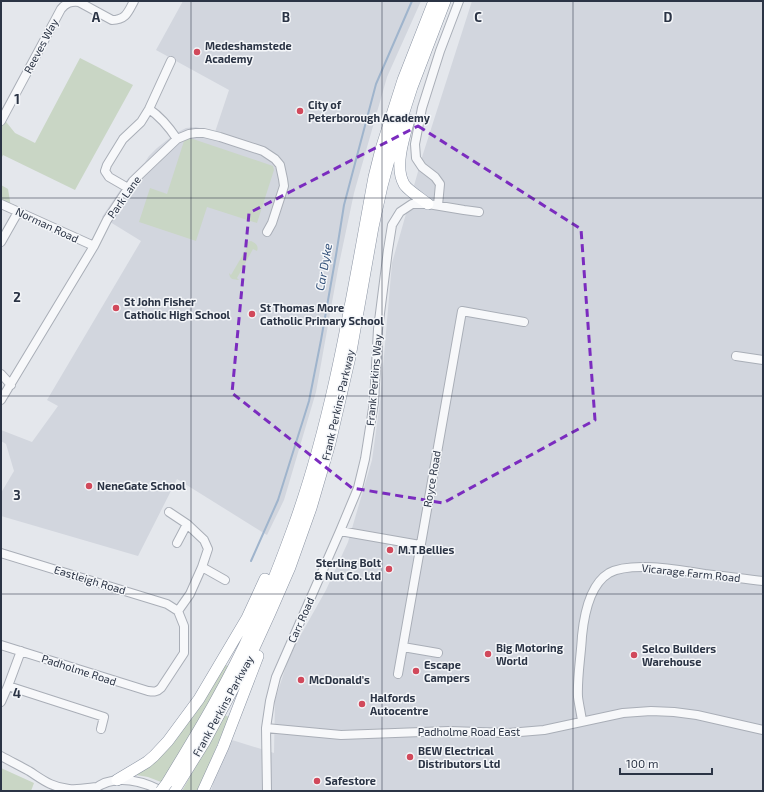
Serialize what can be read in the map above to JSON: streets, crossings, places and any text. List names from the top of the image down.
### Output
{
  "streets": {
    "highway": ["Frank Perkins Parkway"],
    "street": [
      "Reeves Way",
      "Park Lane",
      "Norman Road",
      "Frank Perkins Way",
      "Royce Road",
      "Vicarage Farm Road",
      "Eastleigh Road",
      "Carr Road",
      "Padholme Road",
      "Padholme Road East"
    ]
  },
  "crossings": [
    ["Park Lane", "Norman Road"],
    ["Frank Perkins Way", "Carr Road"],
    ["Vicarage Farm Road", "Padholme Road East"],
    ["Eastleigh Road", "Padholme Road"],
    ["Carr Road", "Padholme Road East"]
  ],
  "water": ["Car Dyke"],
  "places": [
    "Medeshamstede Academy",
    "City of Peterborough Academy",
    "St John Fisher Catholic High School",
    "St Thomas More Catholic Primary School",
    "NeneGate School",
    "M.T.Bellies",
    "Sterling Bolt & Nut Co. Ltd",
    "Big Motoring World",
    "Selco Builders Warehouse",
    "Escape Campers",
    "McDonald's",
    "Halfords Autocentre",
    "BEW Electrical Distributors Ltd",
    "Safestore"
  ],
  "scale_bar": "100 m",
  "grid": {
    "columns": [
      "A",
      "B",
      "C",
      "D"
    ],
    "rows": [
      "1",
      "2",
      "3",
      "4"
    ]
  }
}
